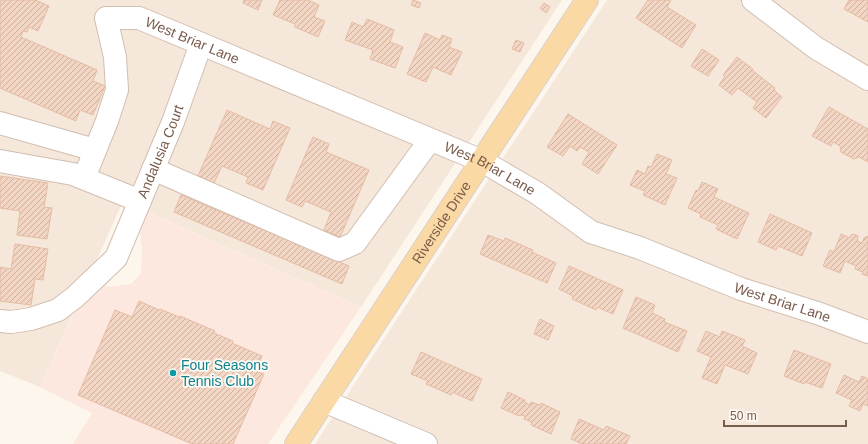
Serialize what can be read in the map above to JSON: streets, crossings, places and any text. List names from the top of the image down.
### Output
{
  "streets": {
    "main road": ["Riverside Drive"],
    "street": ["West Briar Lane", "Andalusia Court"]
  },
  "crossings": [
    ["West Briar Lane", "Andalusia Court"],
    ["West Briar Lane", "Riverside Drive"]
  ],
  "places": ["Four Seasons Tennis Club"],
  "scale_bar": "50 m"
}
